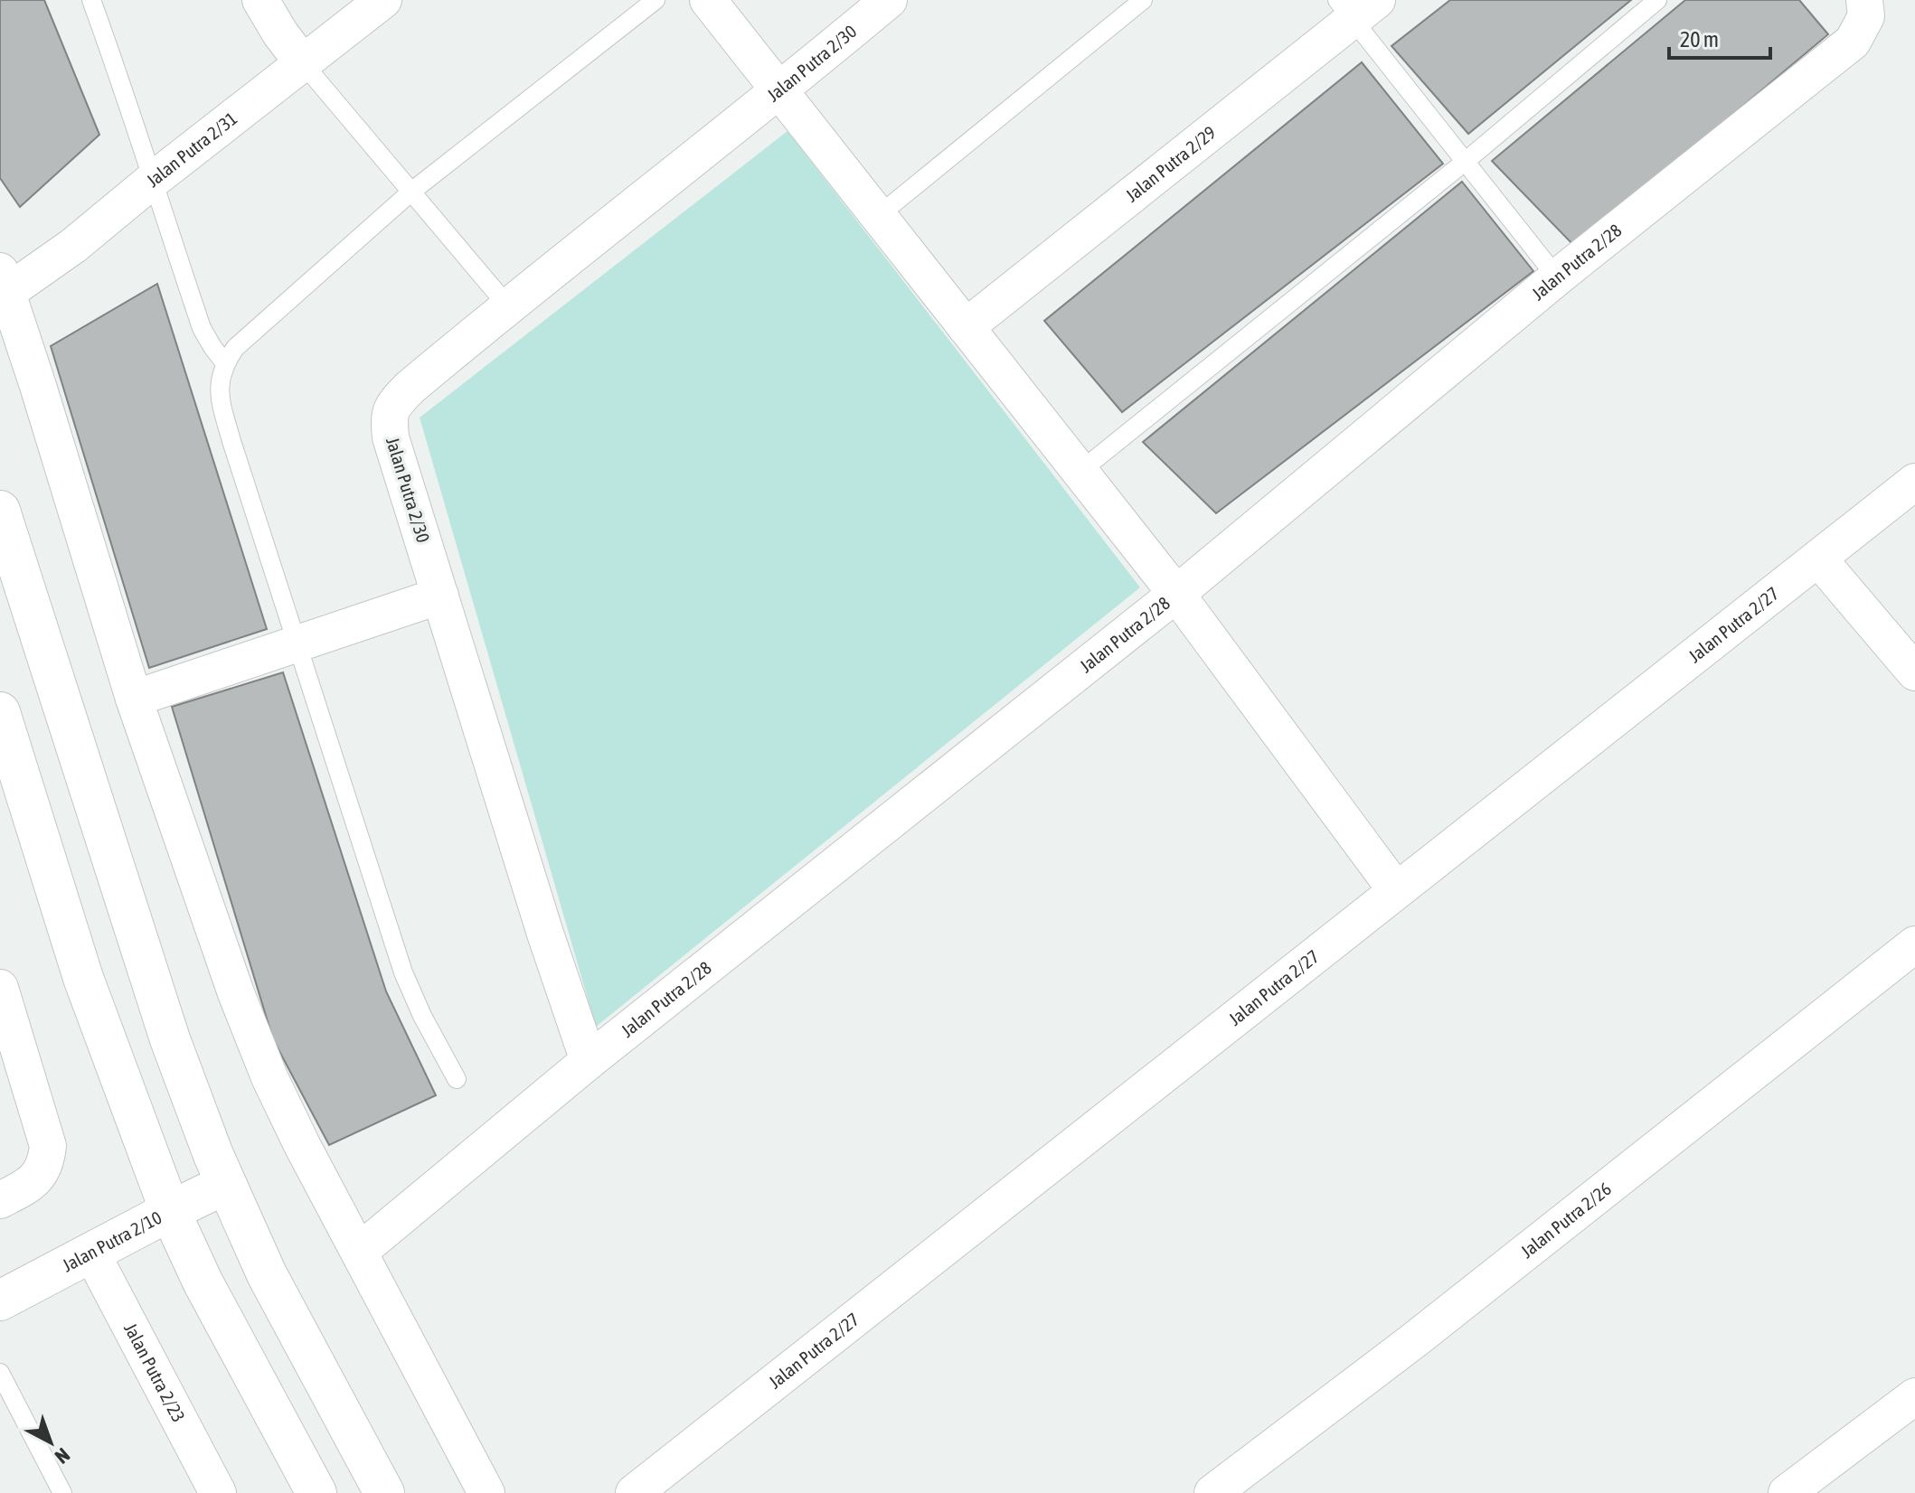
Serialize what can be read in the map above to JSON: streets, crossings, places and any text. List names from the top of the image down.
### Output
{
  "streets": {
    "street": [
      "Jalan Putra 2/30",
      "Jalan Putra 2/31",
      "Jalan Putra 2/29",
      "Jalan Putra 2/28",
      "Jalan Putra 2/27",
      "Jalan Putra 2/26",
      "Jalan Putra 2/10",
      "Jalan Putra 2/23"
    ]
  },
  "crossings": [
    ["Jalan Putra 2/30", "Jalan Putra 2/28"],
    ["Jalan Putra 2/10", "Jalan Putra 2/23"]
  ],
  "scale_bar": "20 m",
  "north": "bottom right"
}
